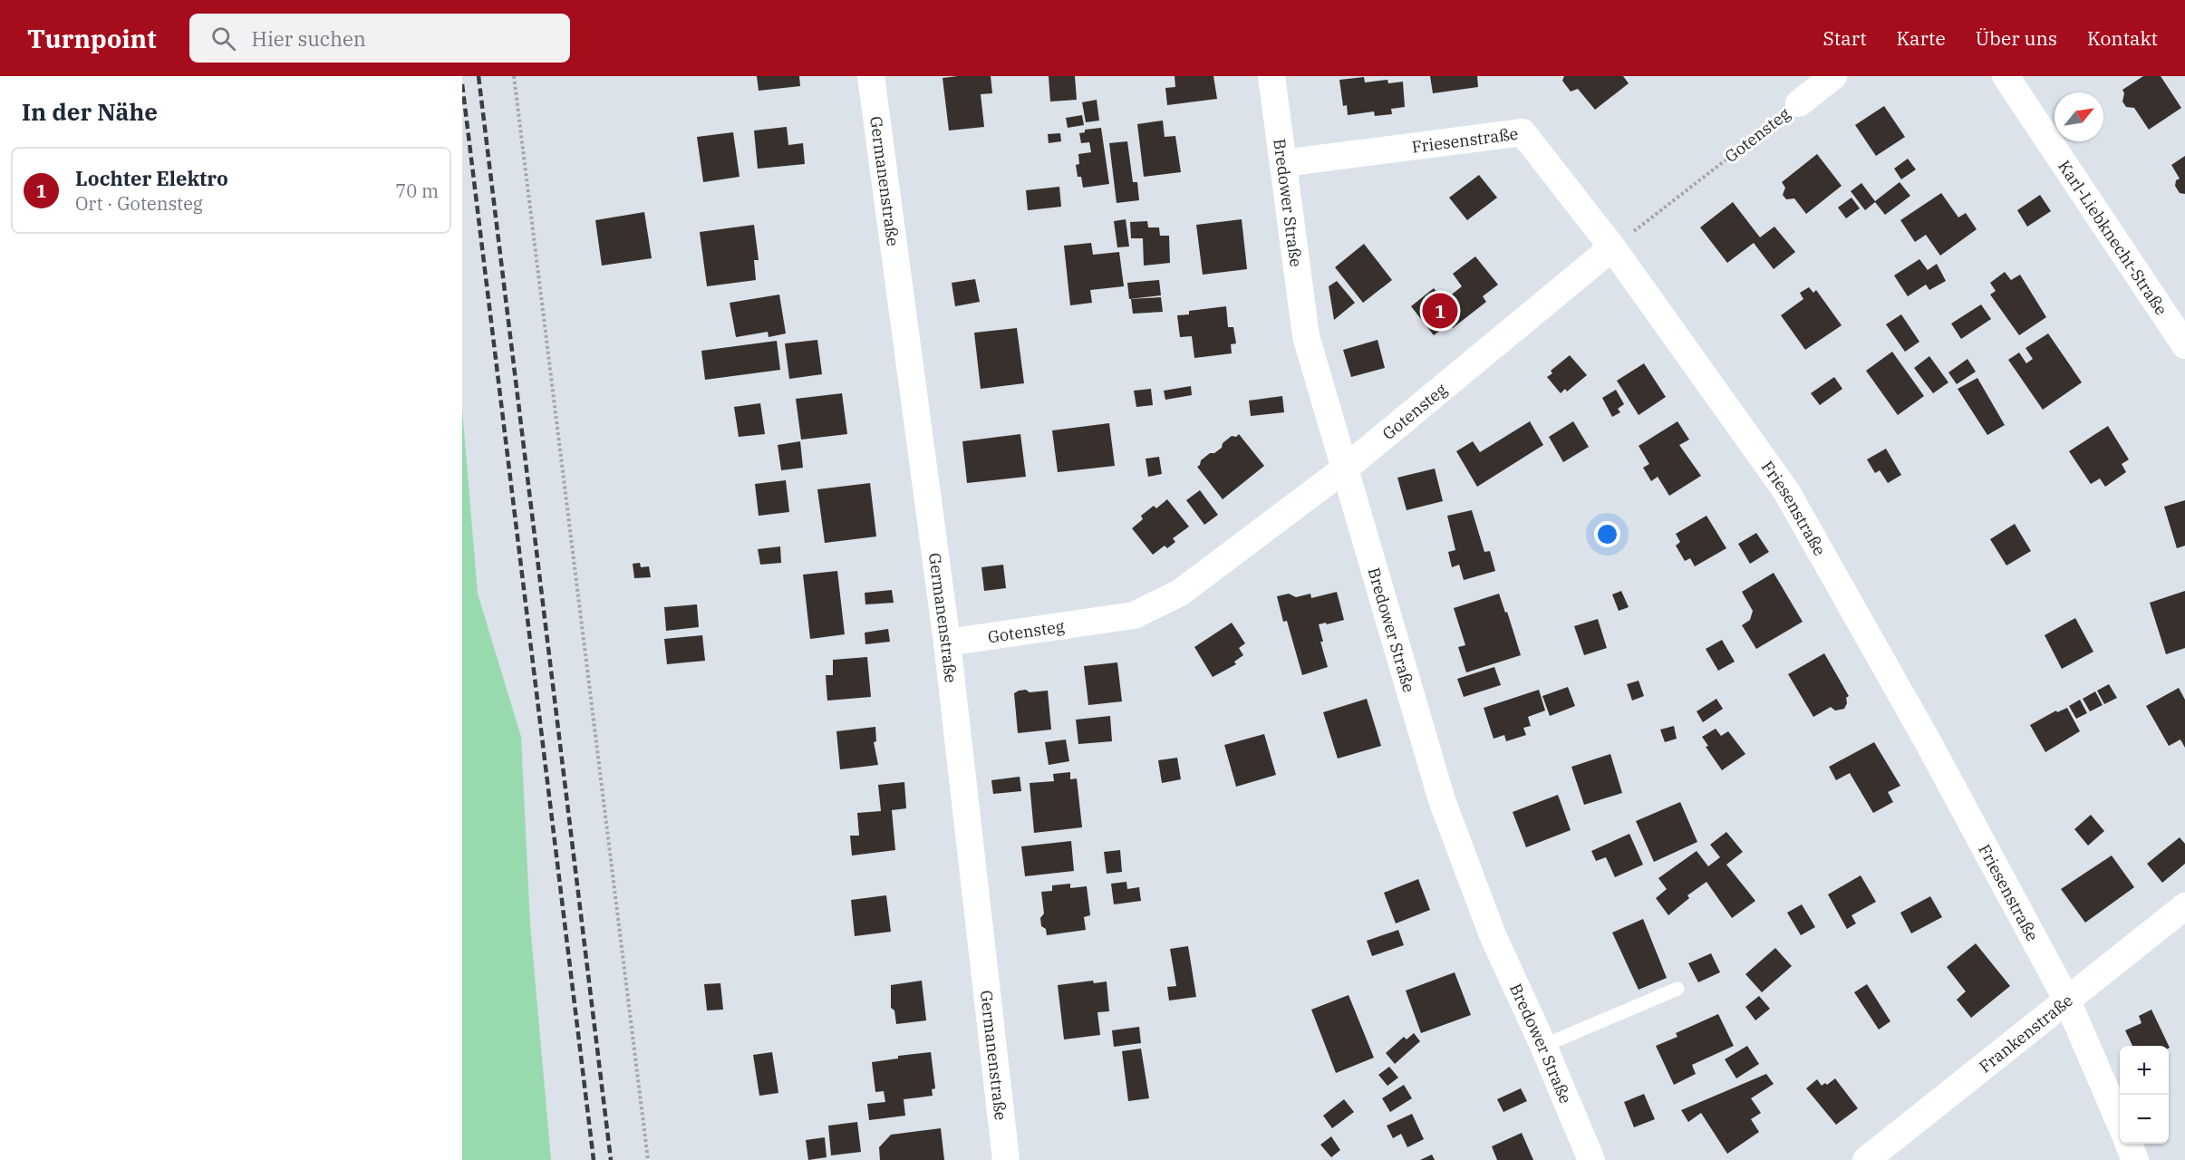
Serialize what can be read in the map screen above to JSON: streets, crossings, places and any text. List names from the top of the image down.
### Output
{
  "streets": {
    "street": [
      "Gotensteg",
      "Friesenstraße",
      "Germanenstraße",
      "Bredower Straße",
      "Karl-Liebknecht-Straße",
      "Frankenstraße"
    ]
  },
  "crossings": [
    ["Gotensteg", "Friesenstraße"],
    ["Gotensteg", "Germanenstraße"],
    ["Gotensteg", "Bredower Straße"],
    ["Friesenstraße", "Bredower Straße"],
    ["Friesenstraße", "Frankenstraße"]
  ],
  "north": "top right",
  "page": {
    "header": "Turnpoint",
    "search": "Hier suchen",
    "nav": [
      "Start",
      "Karte",
      "Über uns",
      "Kontakt"
    ],
    "heading": "In der Nähe",
    "list": [
      {
        "mark": "1",
        "name": "Lochter Elektro",
        "note": "Ort · Gotensteg",
        "value": "70 m"
      }
    ],
    "pins": "1",
    "map_buttons": ["+", "−"]
  }
}
